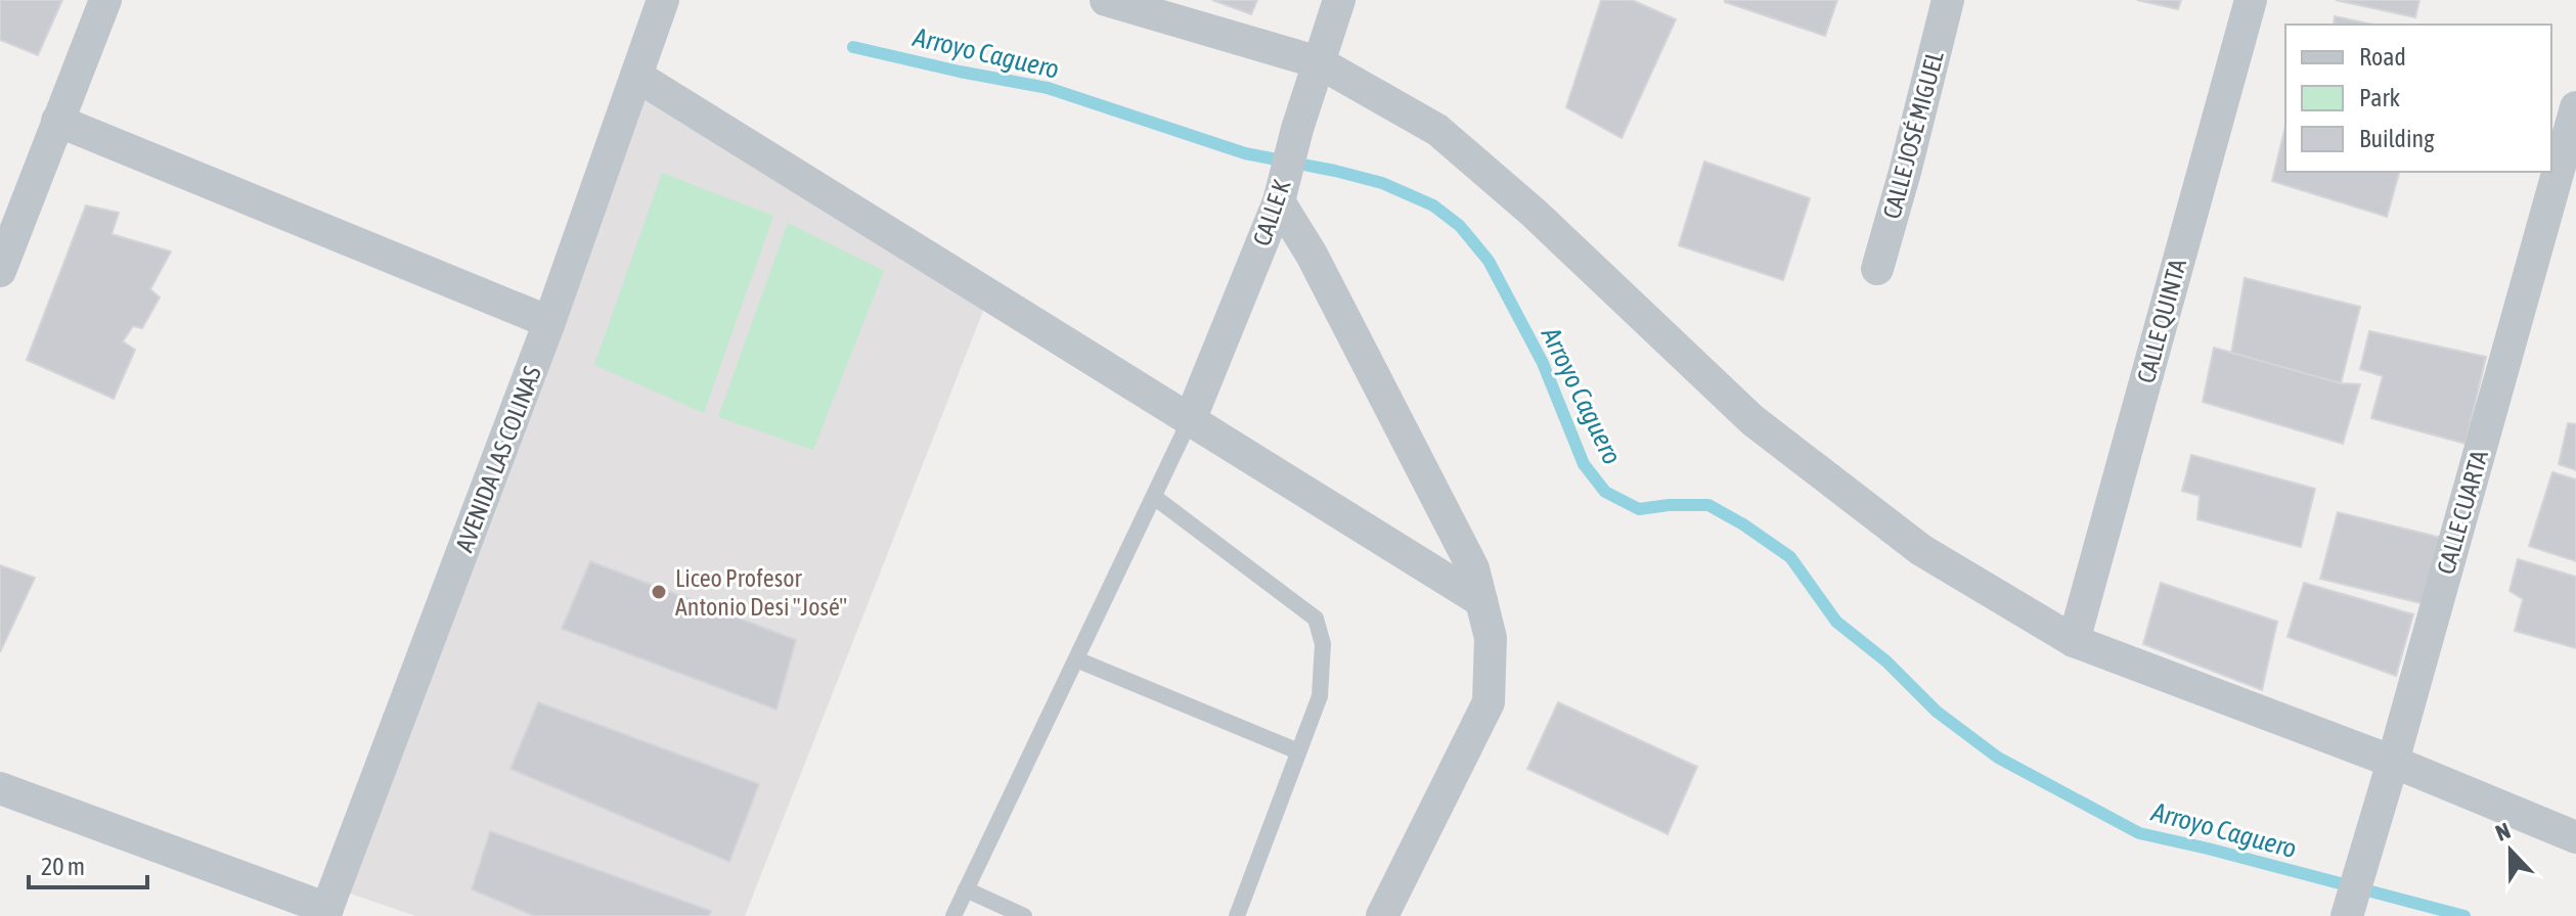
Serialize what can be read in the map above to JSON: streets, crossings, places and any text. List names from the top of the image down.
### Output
{
  "streets": {
    "street": [
      "CALLE JOSÉ MIGUEL",
      "CALLE K",
      "CALLE QUINTA",
      "AVENIDA LAS COLINAS",
      "CALLE CUARTA"
    ]
  },
  "water": ["Arroyo Caguero"],
  "places": ["Liceo Profesor Antonio Desi \"José\""],
  "legend": ["Road", "Park", "Building"],
  "scale_bar": "20 m",
  "north": "top"
}
